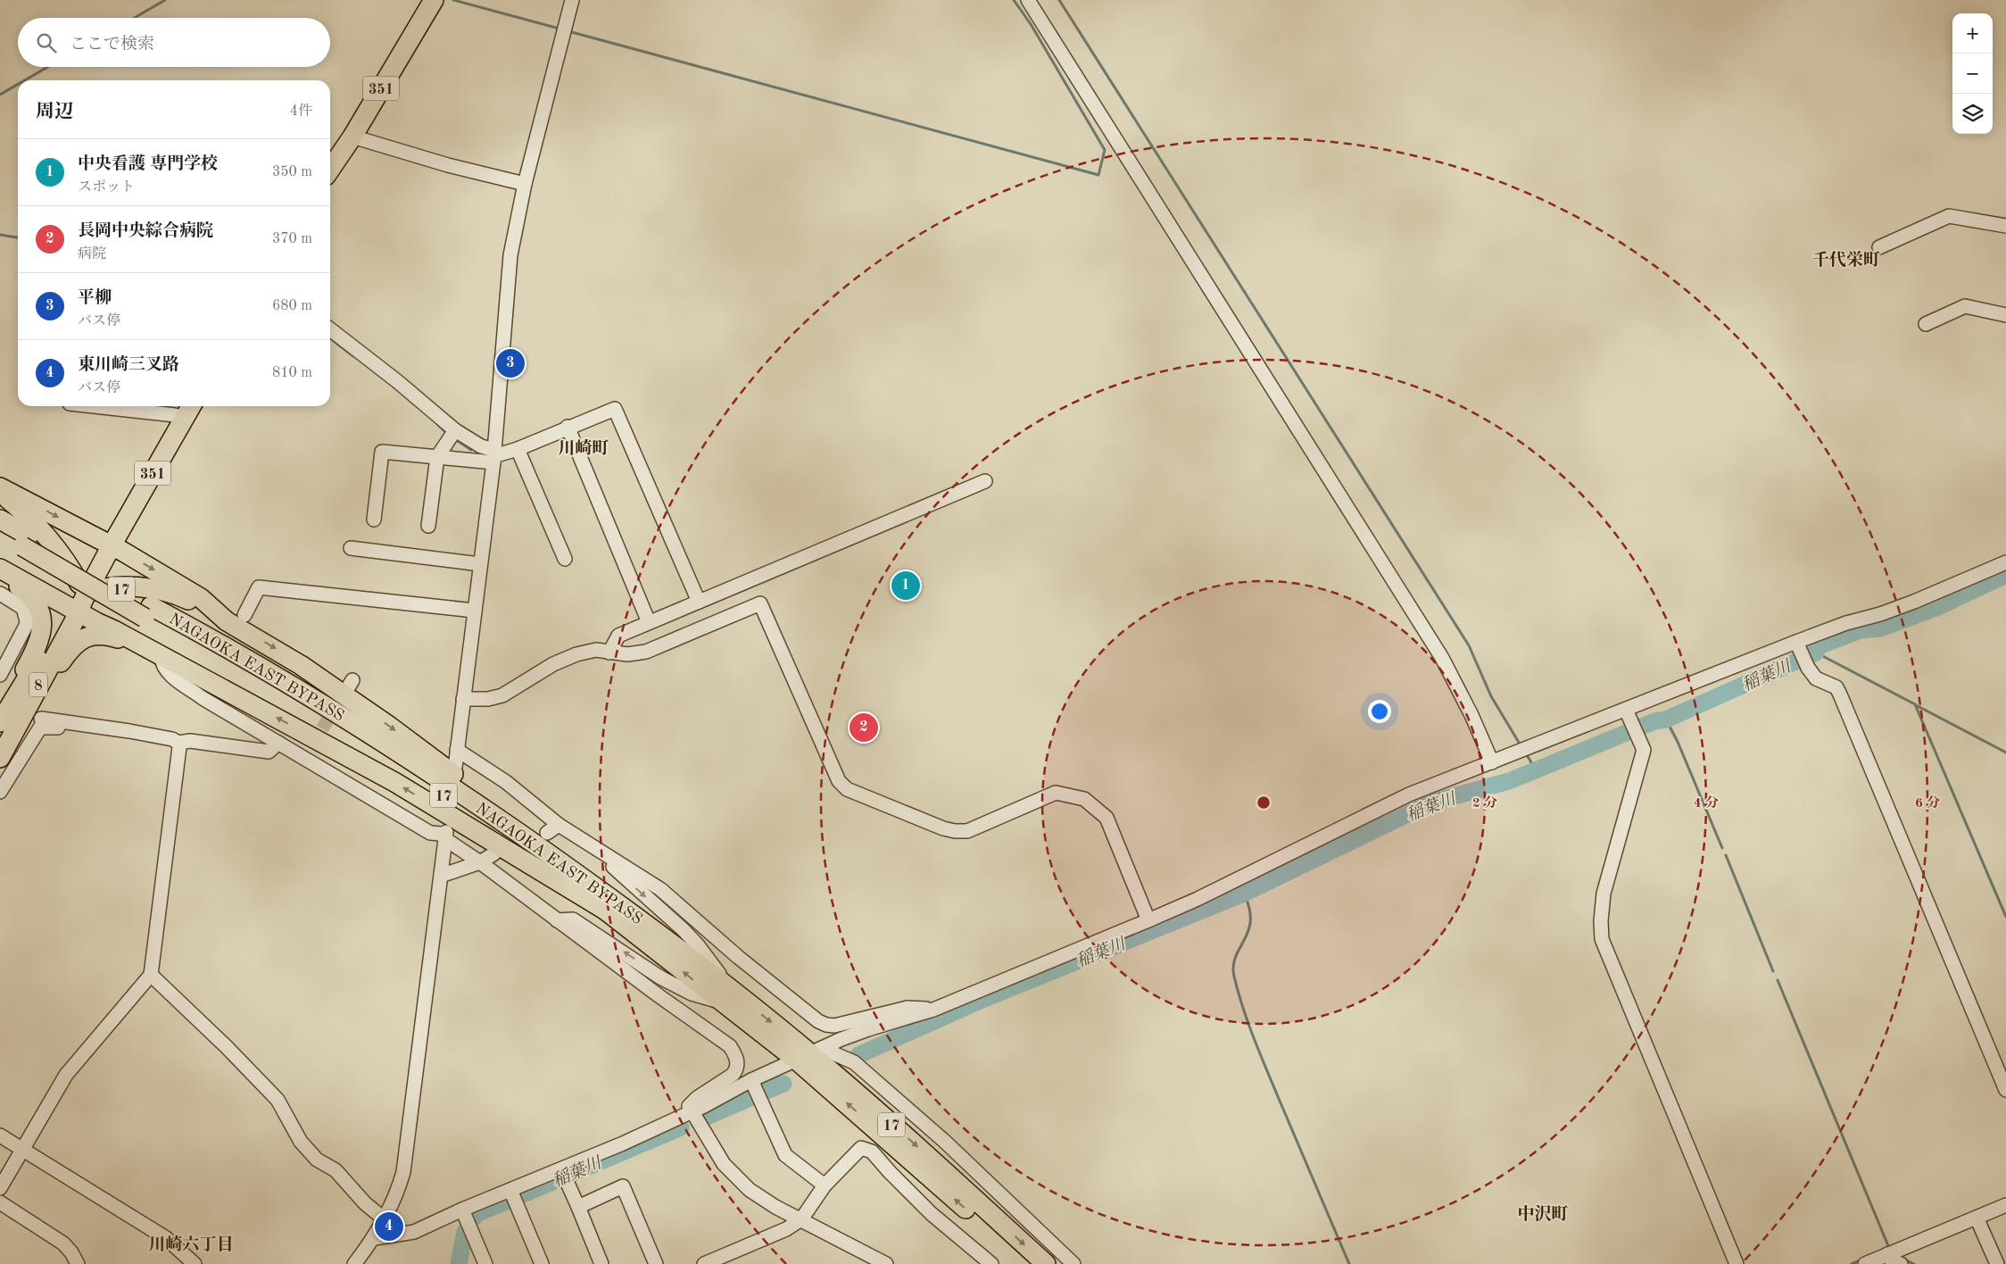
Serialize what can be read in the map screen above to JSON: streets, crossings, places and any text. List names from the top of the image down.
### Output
{
  "streets": {
    "highway": [
      "351",
      "17",
      "NAGAOKA EAST BYPASS",
      "8"
    ]
  },
  "crossings": [
    ["351", "17"],
    ["351", "8"],
    ["17", "NAGAOKA EAST BYPASS"],
    ["17", "8"],
    ["NAGAOKA EAST BYPASS", "8"]
  ],
  "districts": [
    "千代栄町",
    "川崎町",
    "中沢町",
    "川崎六丁目"
  ],
  "water": ["稲葉川"],
  "page": {
    "map_buttons": ["+", "−"],
    "search": "ここで検索",
    "heading": ["周辺", "4件"],
    "list": [
      {
        "mark": "1",
        "name": "中央看護 専門学校",
        "note": "スポット",
        "value": "350 m"
      },
      {
        "mark": "2",
        "name": "長岡中央綜合病院",
        "note": "病院",
        "value": "370 m"
      },
      {
        "mark": "3",
        "name": "平柳",
        "note": "バス停",
        "value": "680 m"
      },
      {
        "mark": "4",
        "name": "東川崎三叉路",
        "note": "バス停",
        "value": "810 m"
      }
    ],
    "pins": [
      "3",
      "1",
      "2",
      "4"
    ]
  },
  "rings": ["2 分", "4 分", "6 分"]
}
